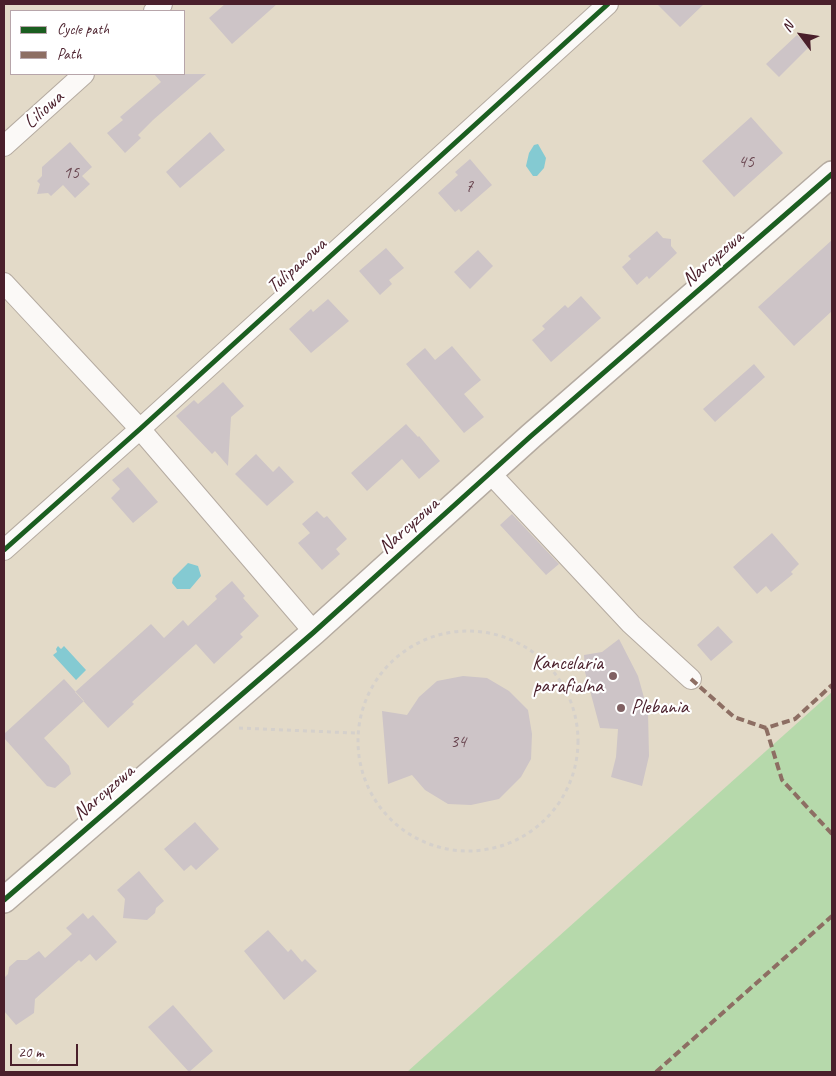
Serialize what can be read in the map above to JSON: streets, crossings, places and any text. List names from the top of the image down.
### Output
{
  "streets": {
    "street": ["Liliowa", "Narcyzowa", "Tulipanowa"]
  },
  "places": ["Kancelaria parafialna", "Plebania"],
  "house_numbers": [
    "45",
    "15",
    "7",
    "34"
  ],
  "legend": ["Cycle path", "Path"],
  "scale_bar": "20 m",
  "north": "top left"
}
